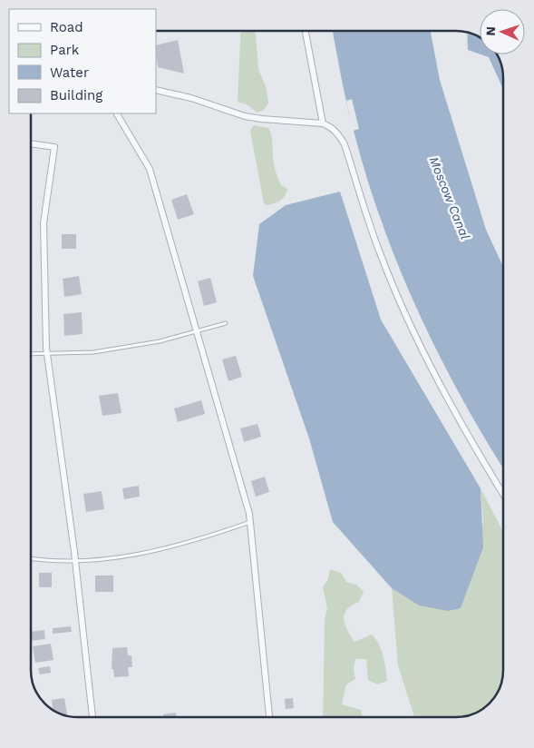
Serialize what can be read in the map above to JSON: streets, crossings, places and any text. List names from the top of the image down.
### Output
{
  "water": ["Moscow Canal"],
  "legend": [
    "Road",
    "Park",
    "Water",
    "Building"
  ],
  "north": "left"
}
